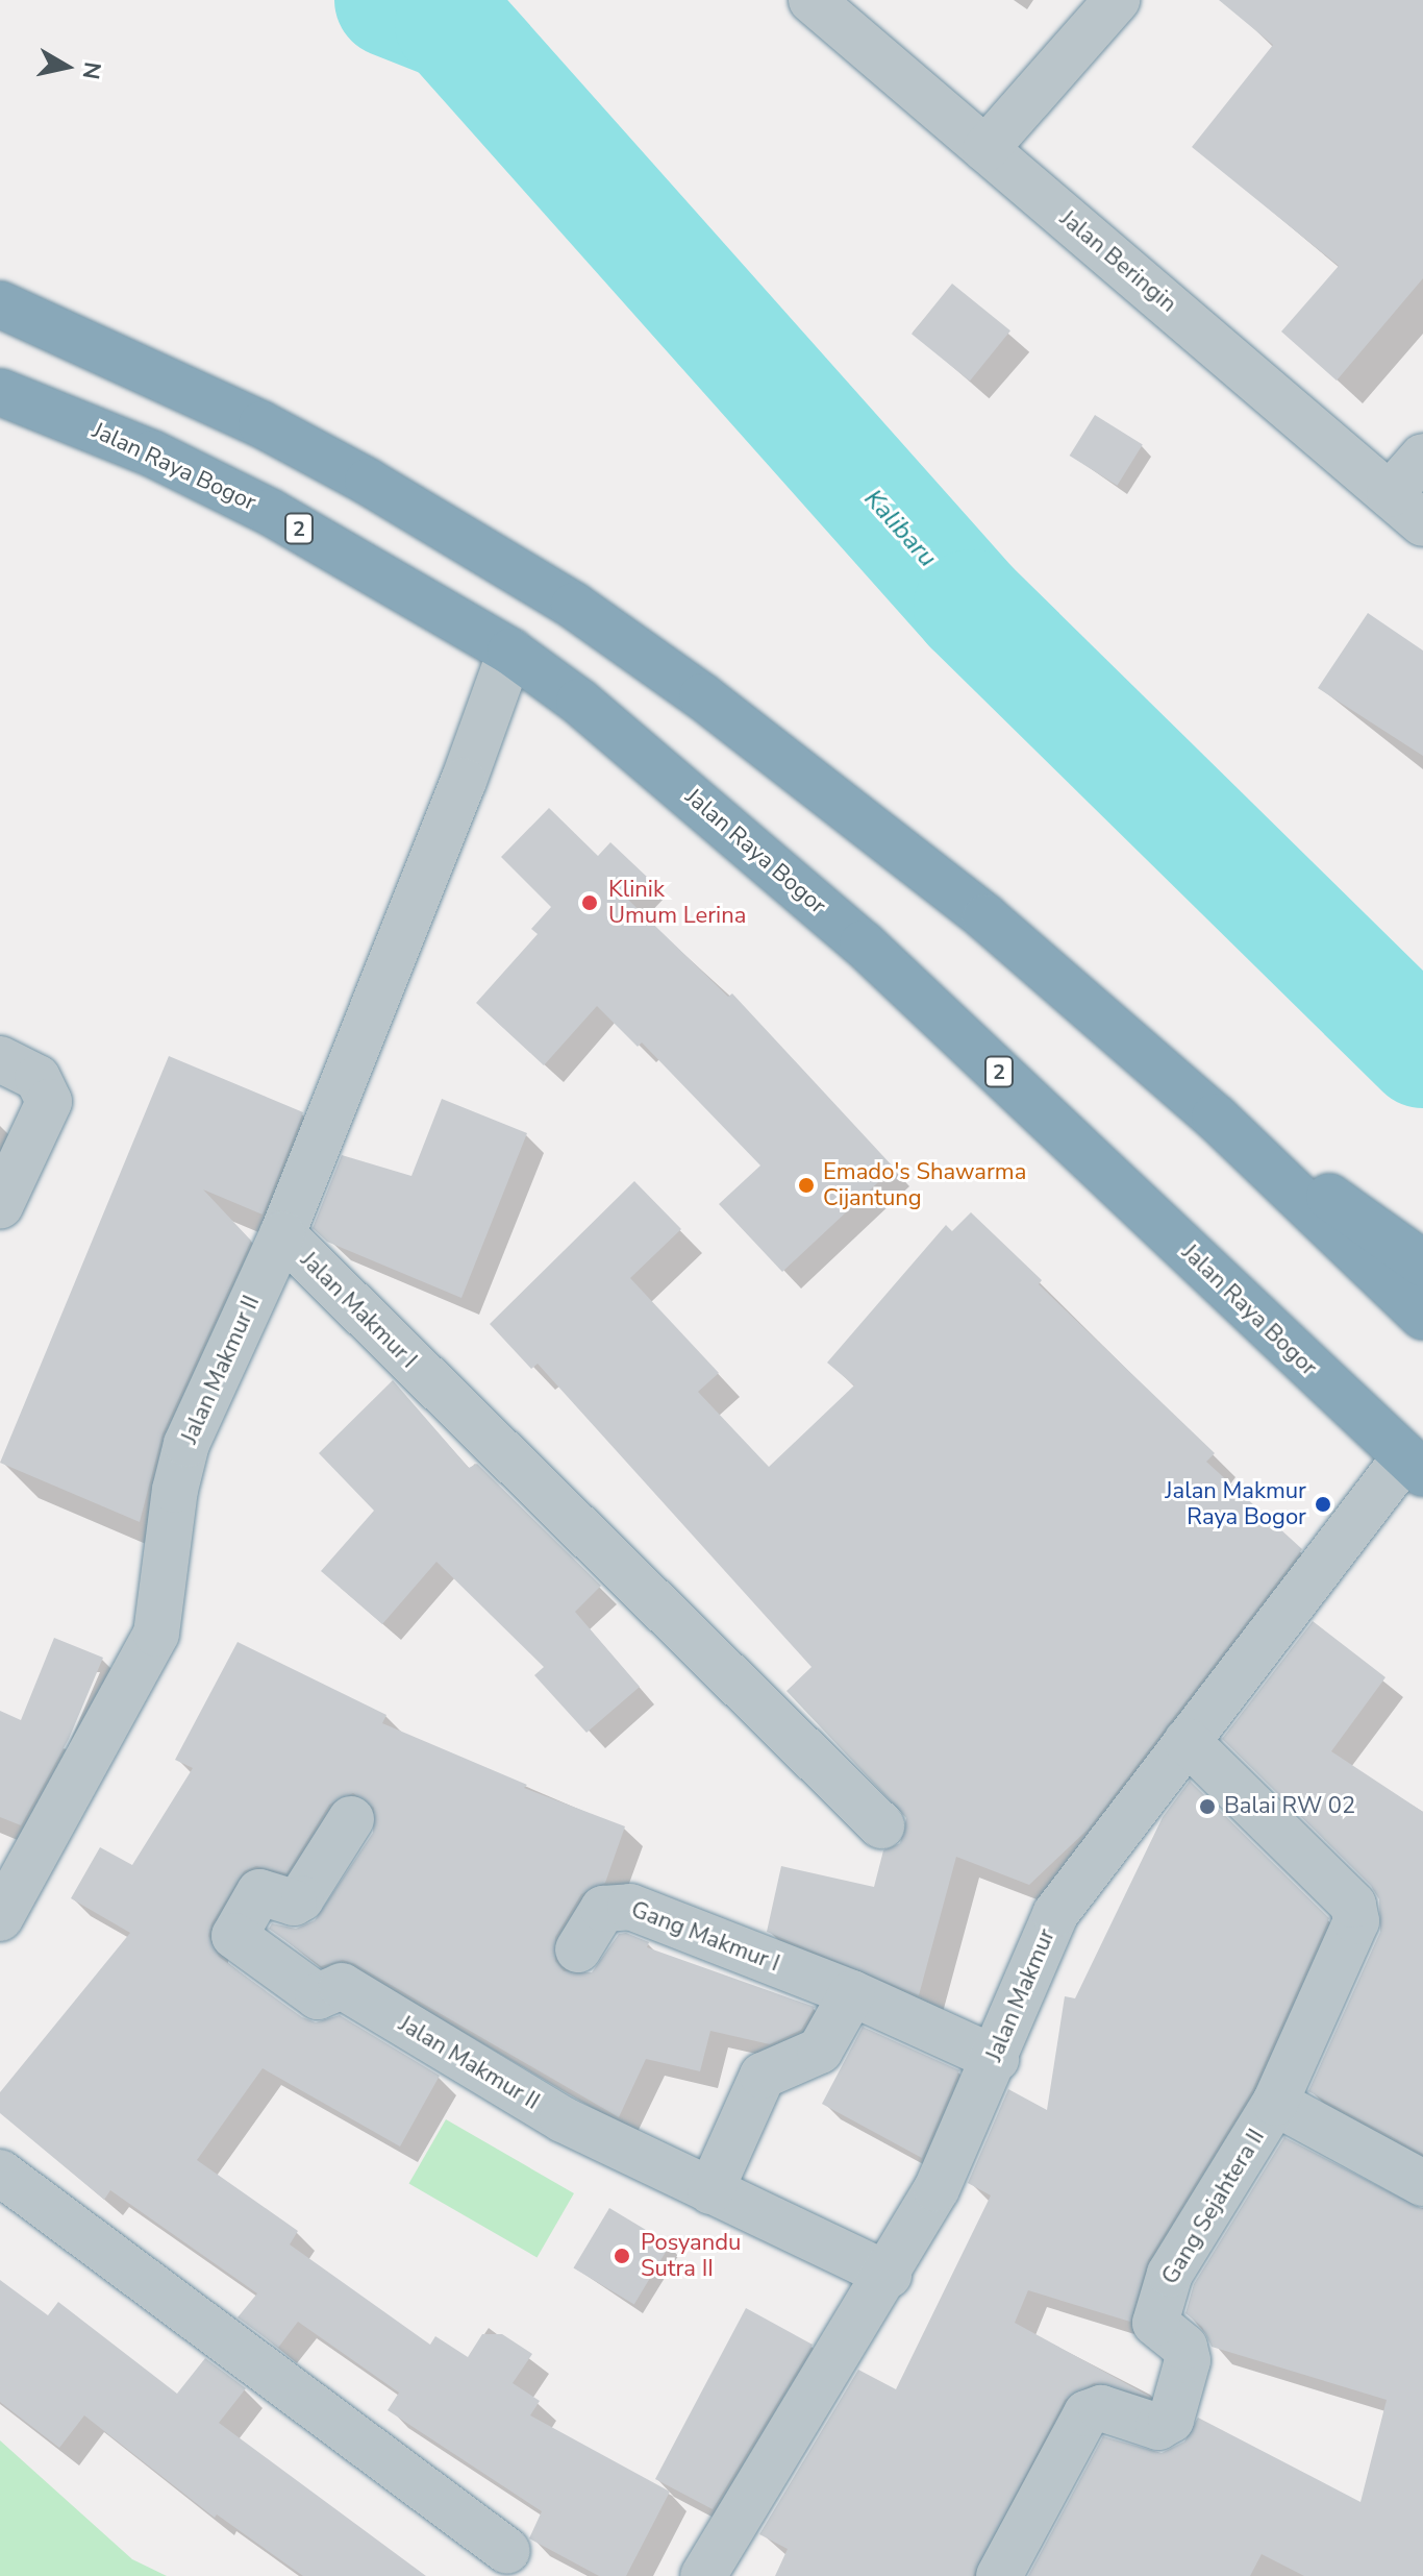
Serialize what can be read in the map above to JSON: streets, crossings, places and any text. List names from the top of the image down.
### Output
{
  "streets": {
    "highway": ["Jalan Raya Bogor", "2"],
    "street": [
      "Jalan Beringin",
      "Jalan Makmur I",
      "Jalan Makmur II",
      "Gang Makmur I",
      "Jalan Makmur",
      "Gang Sejahtera II"
    ]
  },
  "crossings": [
    ["Jalan Raya Bogor", "Jalan Makmur I"],
    ["Jalan Raya Bogor", "Jalan Makmur"],
    ["Jalan Makmur I", "Jalan Makmur II"],
    ["Jalan Makmur II", "Jalan Makmur"],
    ["Gang Makmur I", "Jalan Makmur"],
    ["Jalan Makmur", "Gang Sejahtera II"]
  ],
  "water": ["Kalibaru"],
  "places": [
    "Klinik Umum Lerina",
    "Emado's Shawarma Cijantung",
    "Jalan Makmur Raya Bogor",
    "Balai RW 02",
    "Posyandu Sutra II"
  ],
  "north": "right"
}
